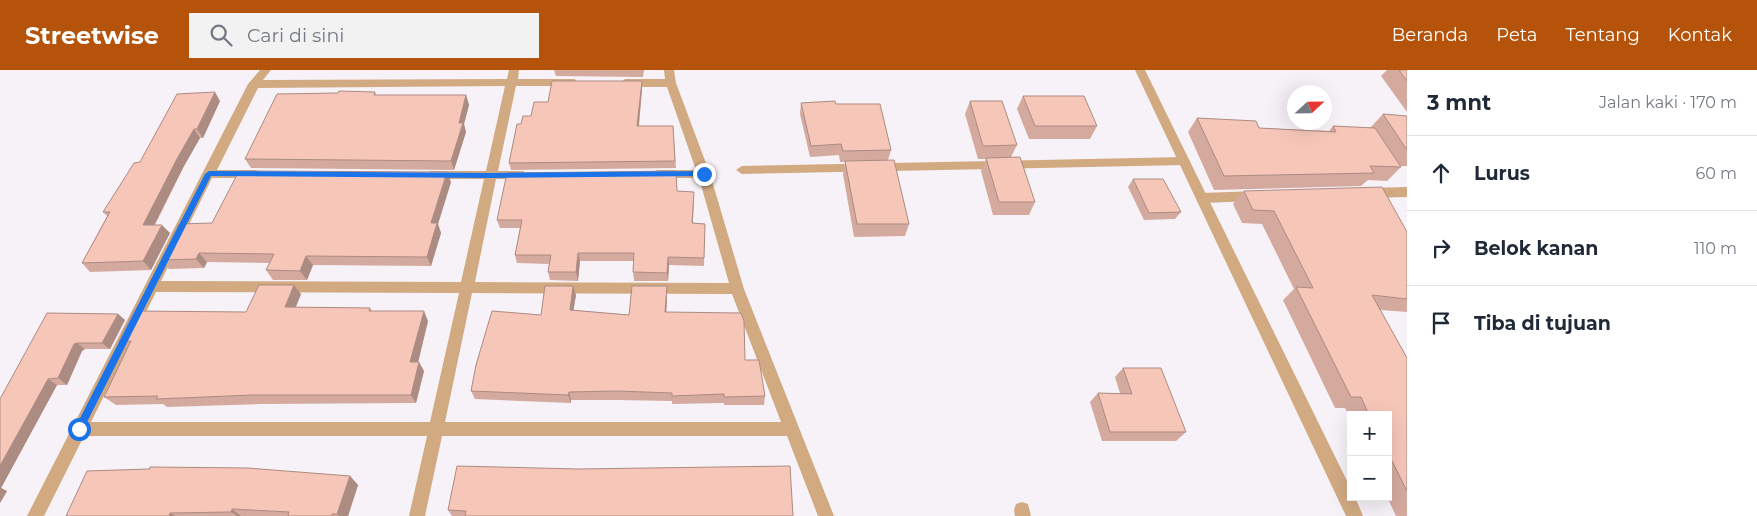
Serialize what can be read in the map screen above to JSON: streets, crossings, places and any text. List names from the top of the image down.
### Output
{
  "north": "right",
  "page": {
    "header": "Streetwise",
    "search": "Cari di sini",
    "nav": [
      "Beranda",
      "Peta",
      "Tentang",
      "Kontak"
    ],
    "heading": ["3 mnt", "Jalan kaki · 170 m"],
    "list": [
      ["Lurus", "60 m"],
      ["Belok kanan", "110 m"],
      "Tiba di tujuan"
    ],
    "map_buttons": ["+", "−"]
  }
}
